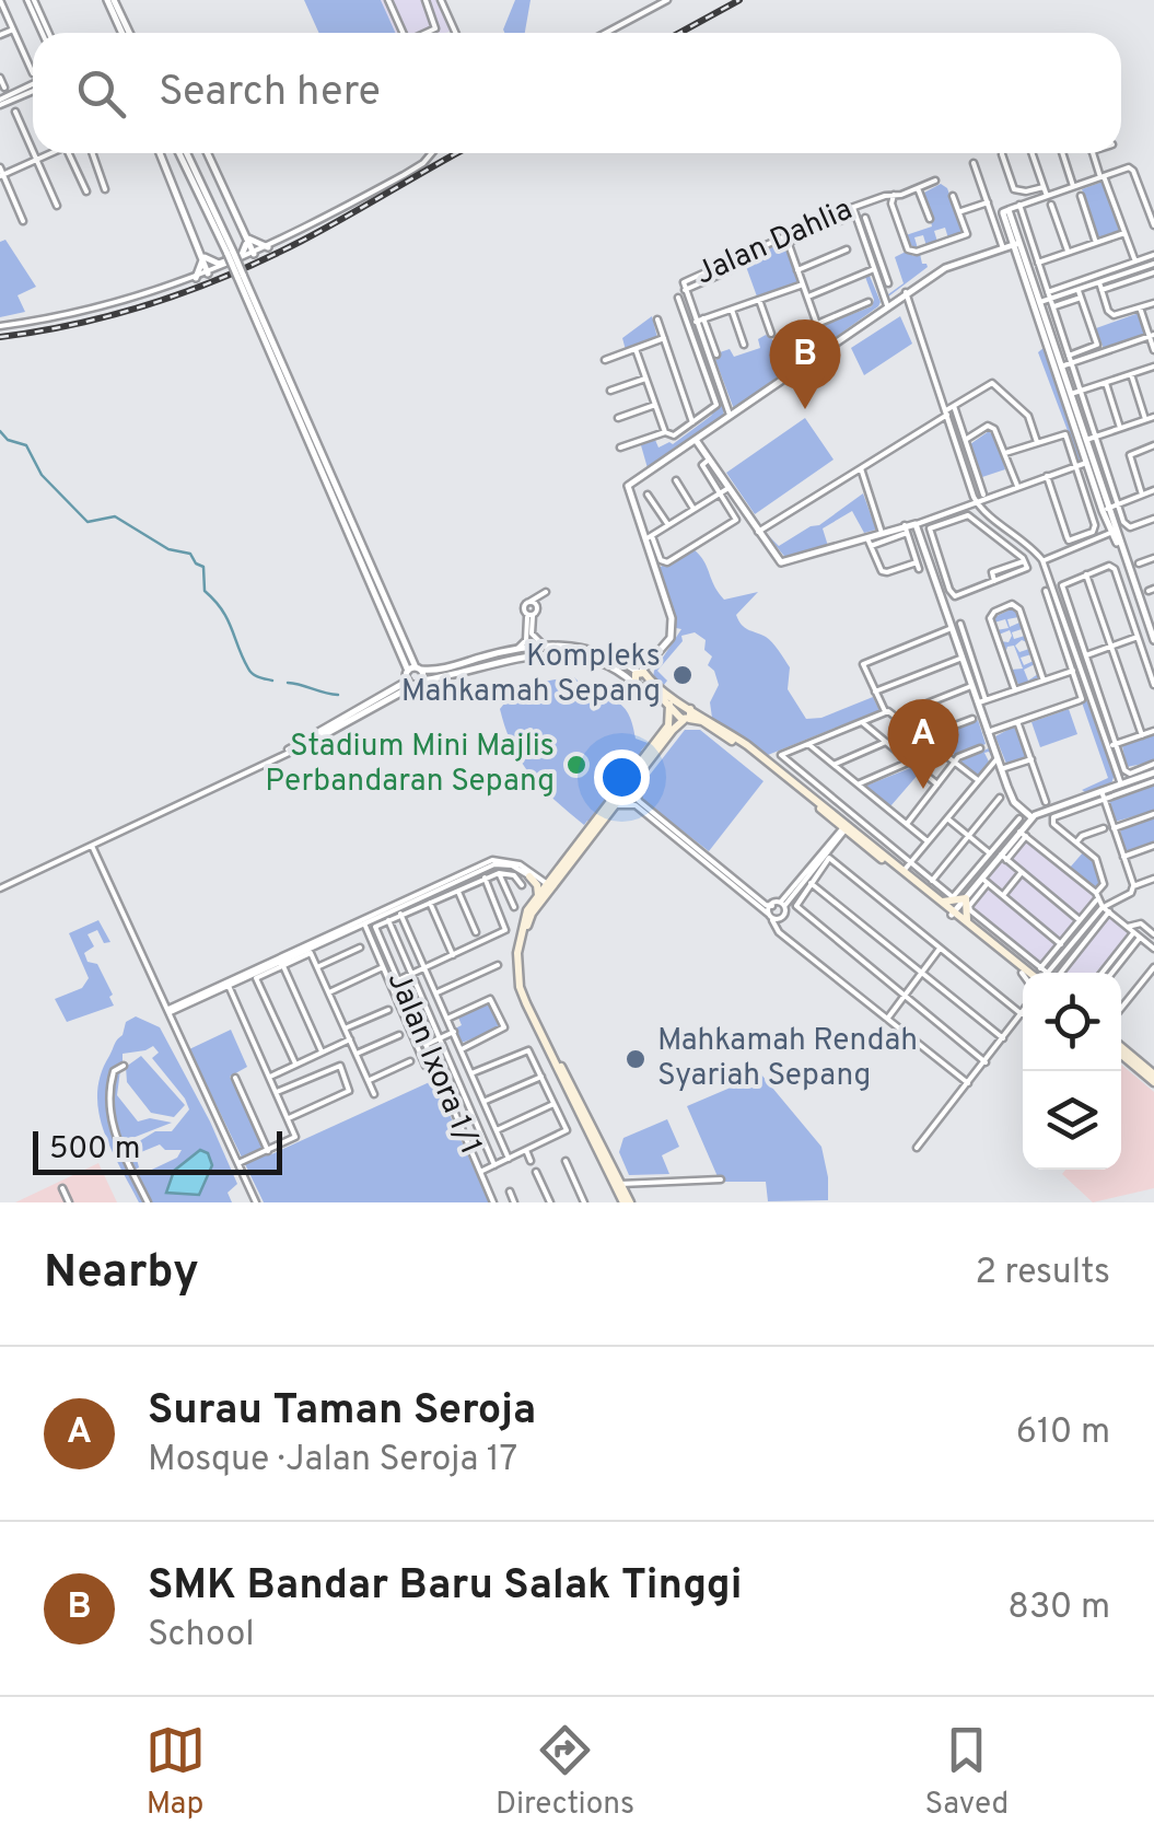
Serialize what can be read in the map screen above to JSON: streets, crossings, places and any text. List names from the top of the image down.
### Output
{
  "streets": {
    "street": ["Jalan Dahlia", "Jalan Ixora 1/1"]
  },
  "places": ["Kompleks Mahkamah Sepang", "Stadium Mini Majlis Perbandaran Sepang", "Mahkamah Rendah Syariah Sepang"],
  "scale_bar": "500 m",
  "page": {
    "search": "Search here",
    "pins": ["B", "A"],
    "scale": "500 m",
    "heading": ["Nearby", "2 results"],
    "list": [
      {
        "mark": "A",
        "name": "Surau Taman Seroja",
        "note": "Mosque · Jalan Seroja 17",
        "value": "610 m"
      },
      {
        "mark": "B",
        "name": "SMK Bandar Baru Salak Tinggi",
        "note": "School",
        "value": "830 m"
      }
    ],
    "nav": ["Map", "Directions", "Saved"]
  }
}
